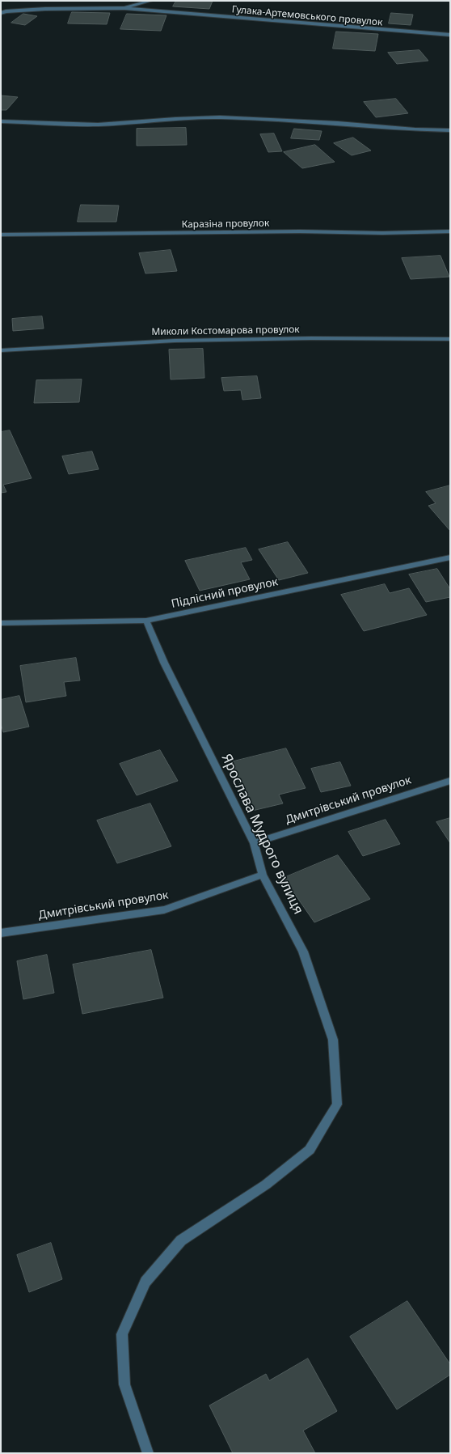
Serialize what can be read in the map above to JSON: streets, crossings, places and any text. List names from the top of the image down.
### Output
{
  "streets": {
    "street": [
      "Гулака-Артемовського провулок",
      "Каразіна провулок",
      "Миколи Костомарова провулок",
      "Підлісний провулок",
      "Дмитрівський провулок",
      "Ярослава Мудрого вулиця"
    ]
  },
  "crossings": [
    ["Підлісний провулок", "Ярослава Мудрого вулиця"],
    ["Дмитрівський провулок", "Ярослава Мудрого вулиця"]
  ]
}
